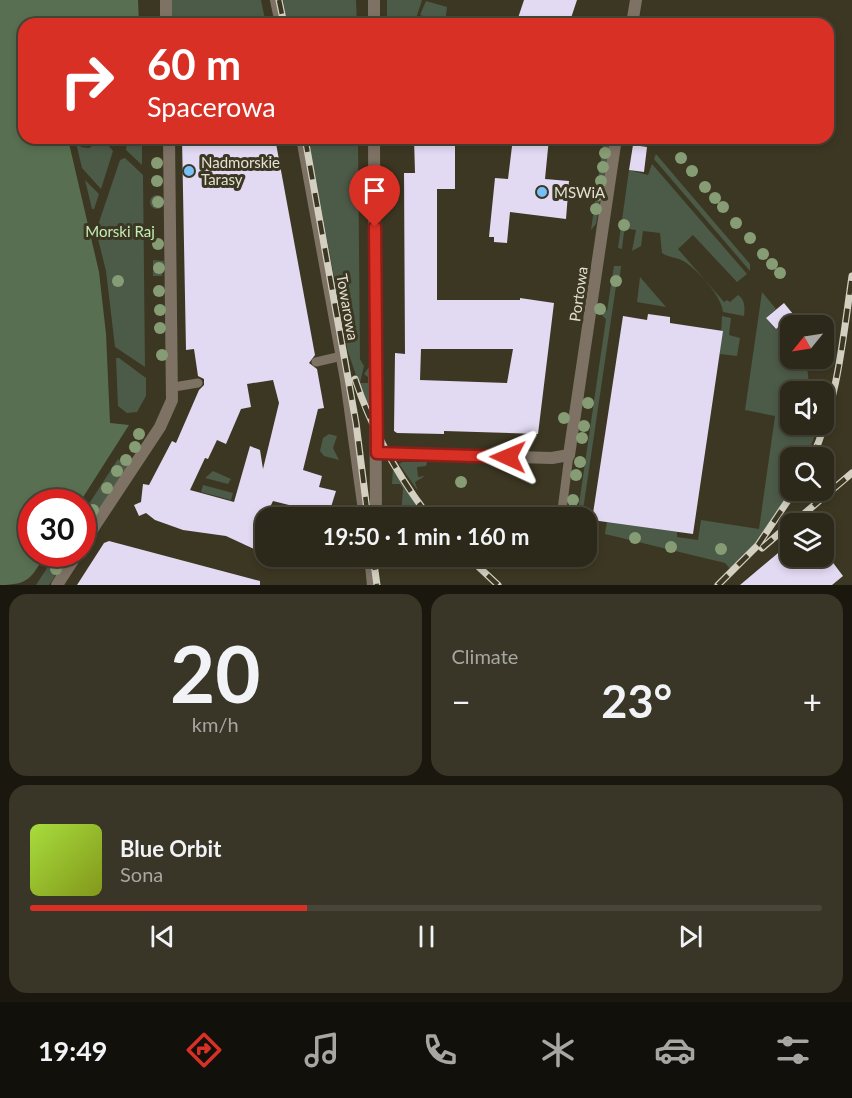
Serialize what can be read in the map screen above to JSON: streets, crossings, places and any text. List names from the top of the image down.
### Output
{
  "streets": {
    "street": ["Portowa", "Towarowa"]
  },
  "parks": ["Morski Raj"],
  "places": ["Nadmorskie Tarasy", "MSWiA"],
  "north": "bottom left",
  "page": {
    "turn": ["60 m", "Spacerowa"],
    "limit": "30",
    "trip": "19:50 · 1 min · 160 m",
    "tile": [
      ["20", "km/h"],
      "Climate"
    ],
    "heat": ["−", "23°", "+"],
    "song": ["Blue Orbit", "Sona"],
    "tabs": "19:49"
  }
}
